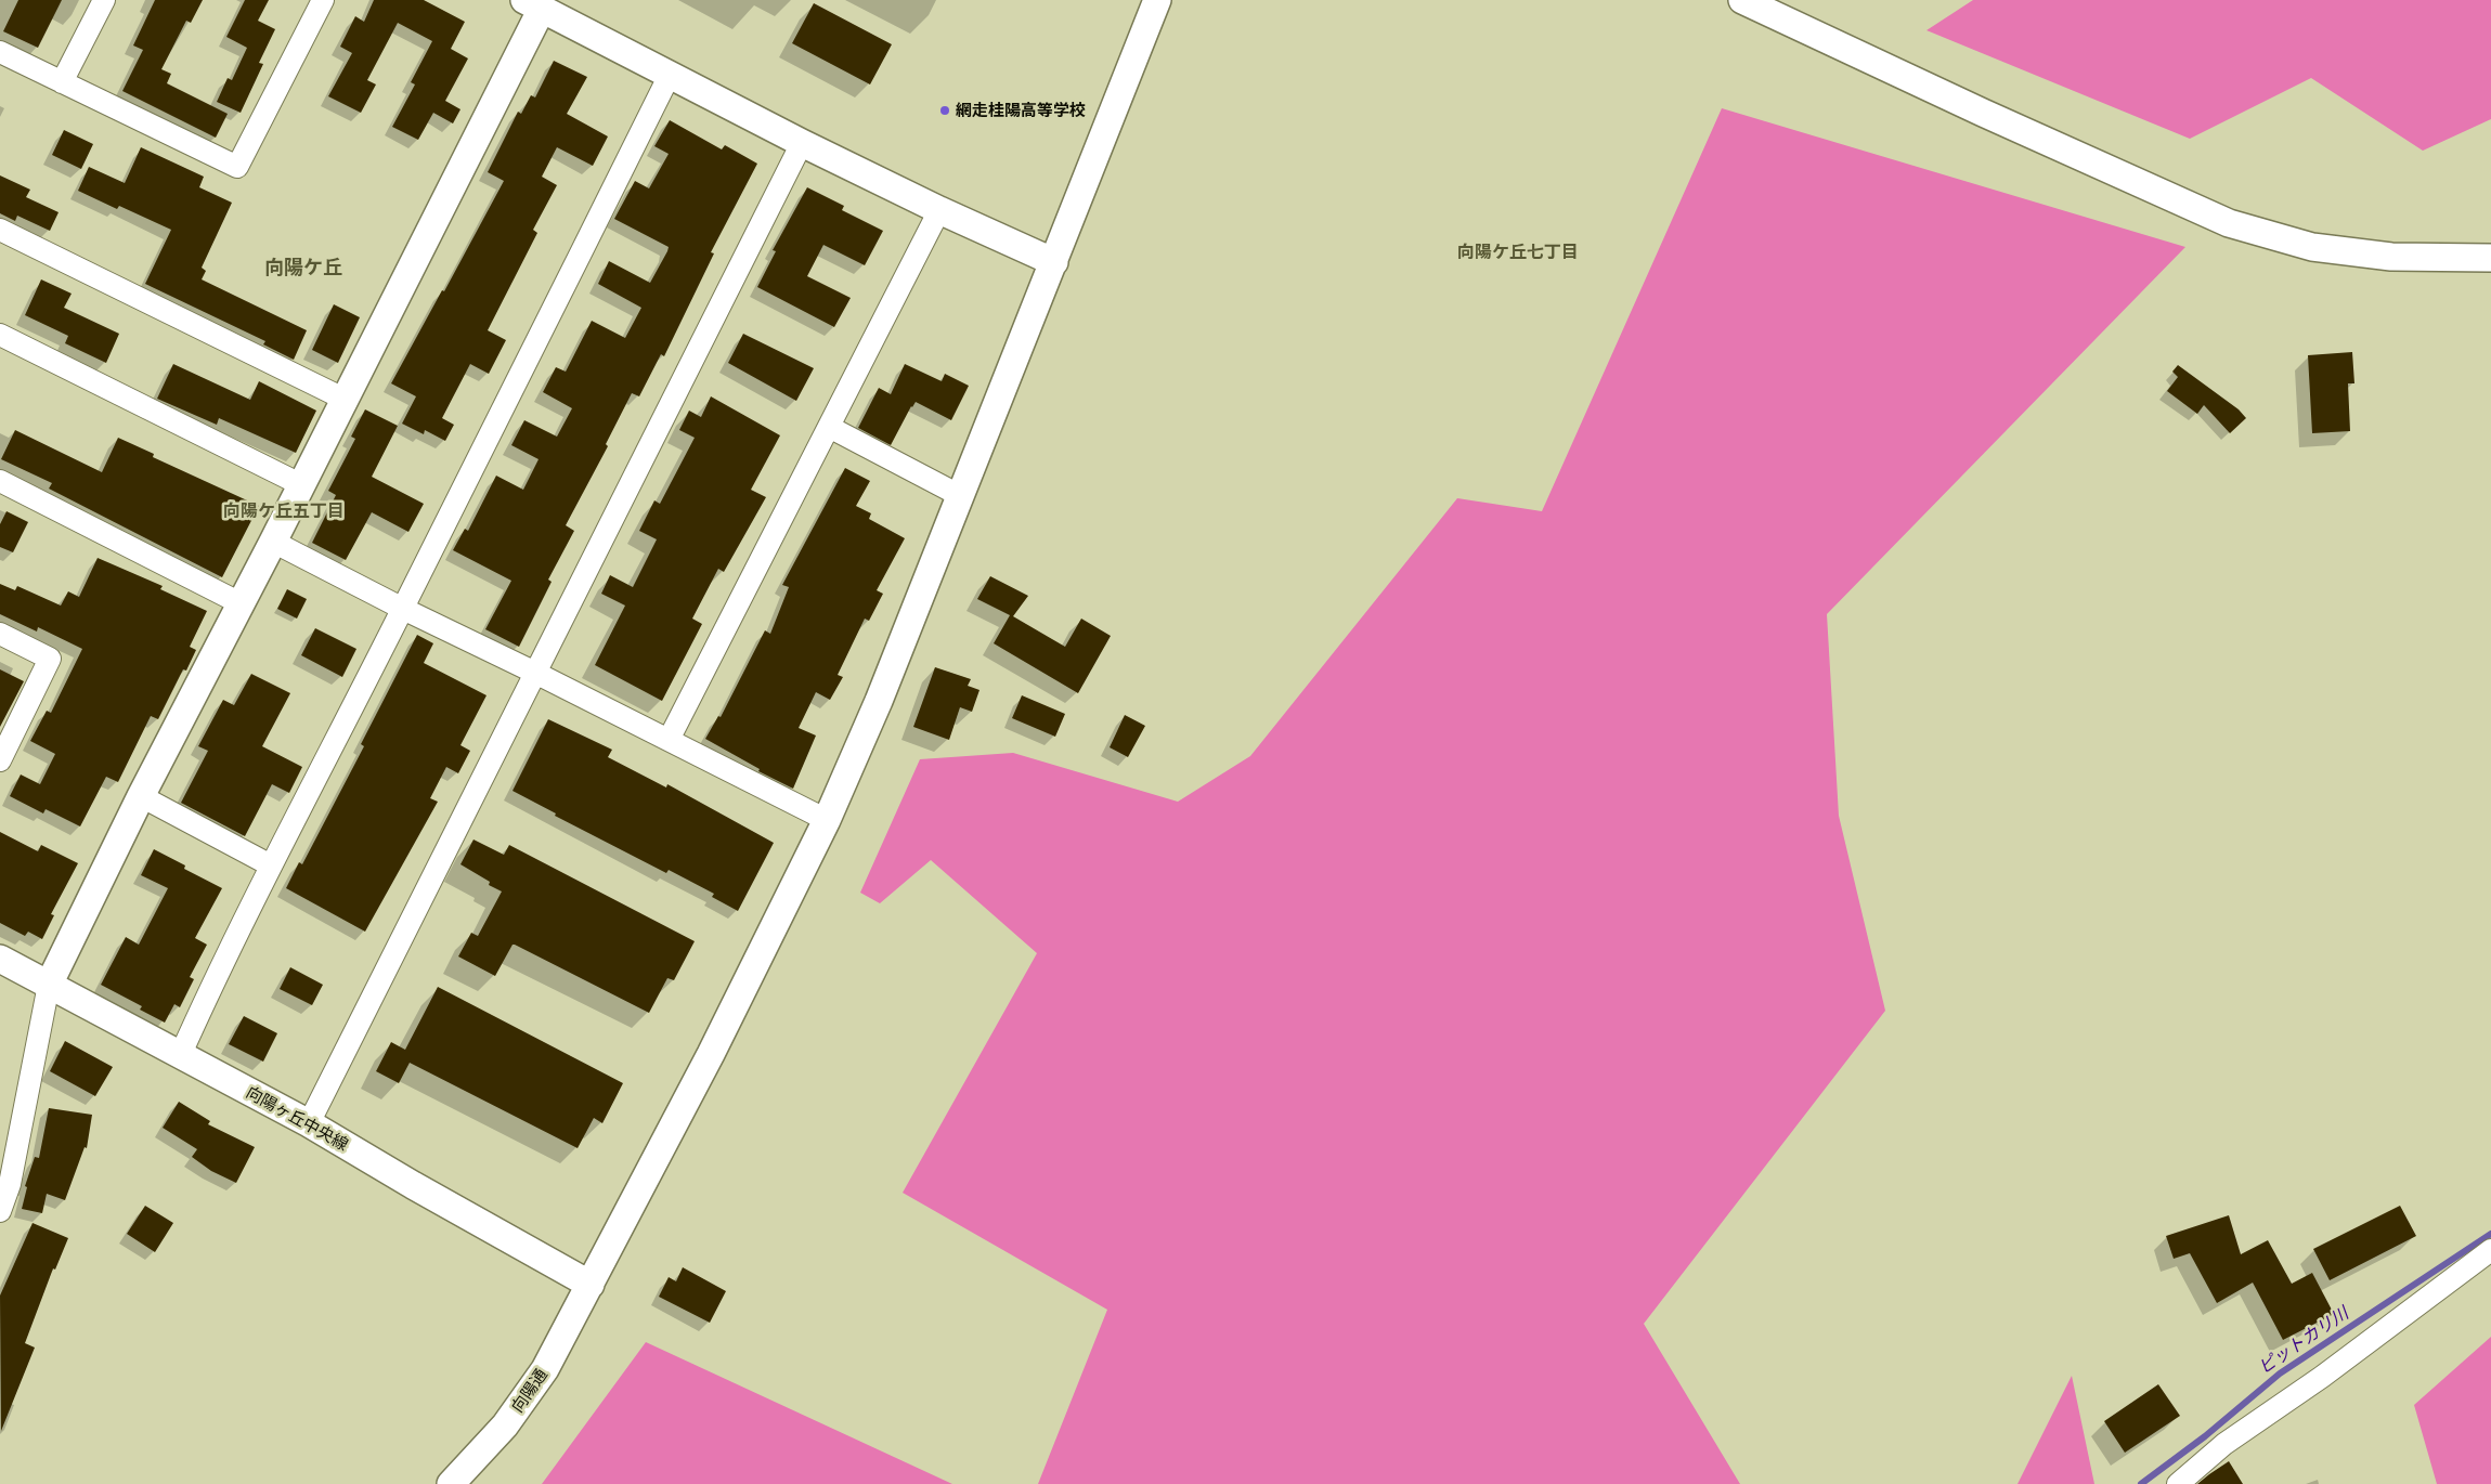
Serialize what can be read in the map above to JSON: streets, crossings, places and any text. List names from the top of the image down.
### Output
{
  "streets": {
    "street": ["向陽ヶ丘中央線", "向陽通"]
  },
  "crossings": [
    ["向陽ヶ丘中央線", "向陽通"]
  ],
  "districts": ["向陽ケ丘七丁目", "向陽ケ丘", "向陽ケ丘五丁目"],
  "water": ["ピットカリ川"],
  "places": ["網走桂陽高等学校"]
}
